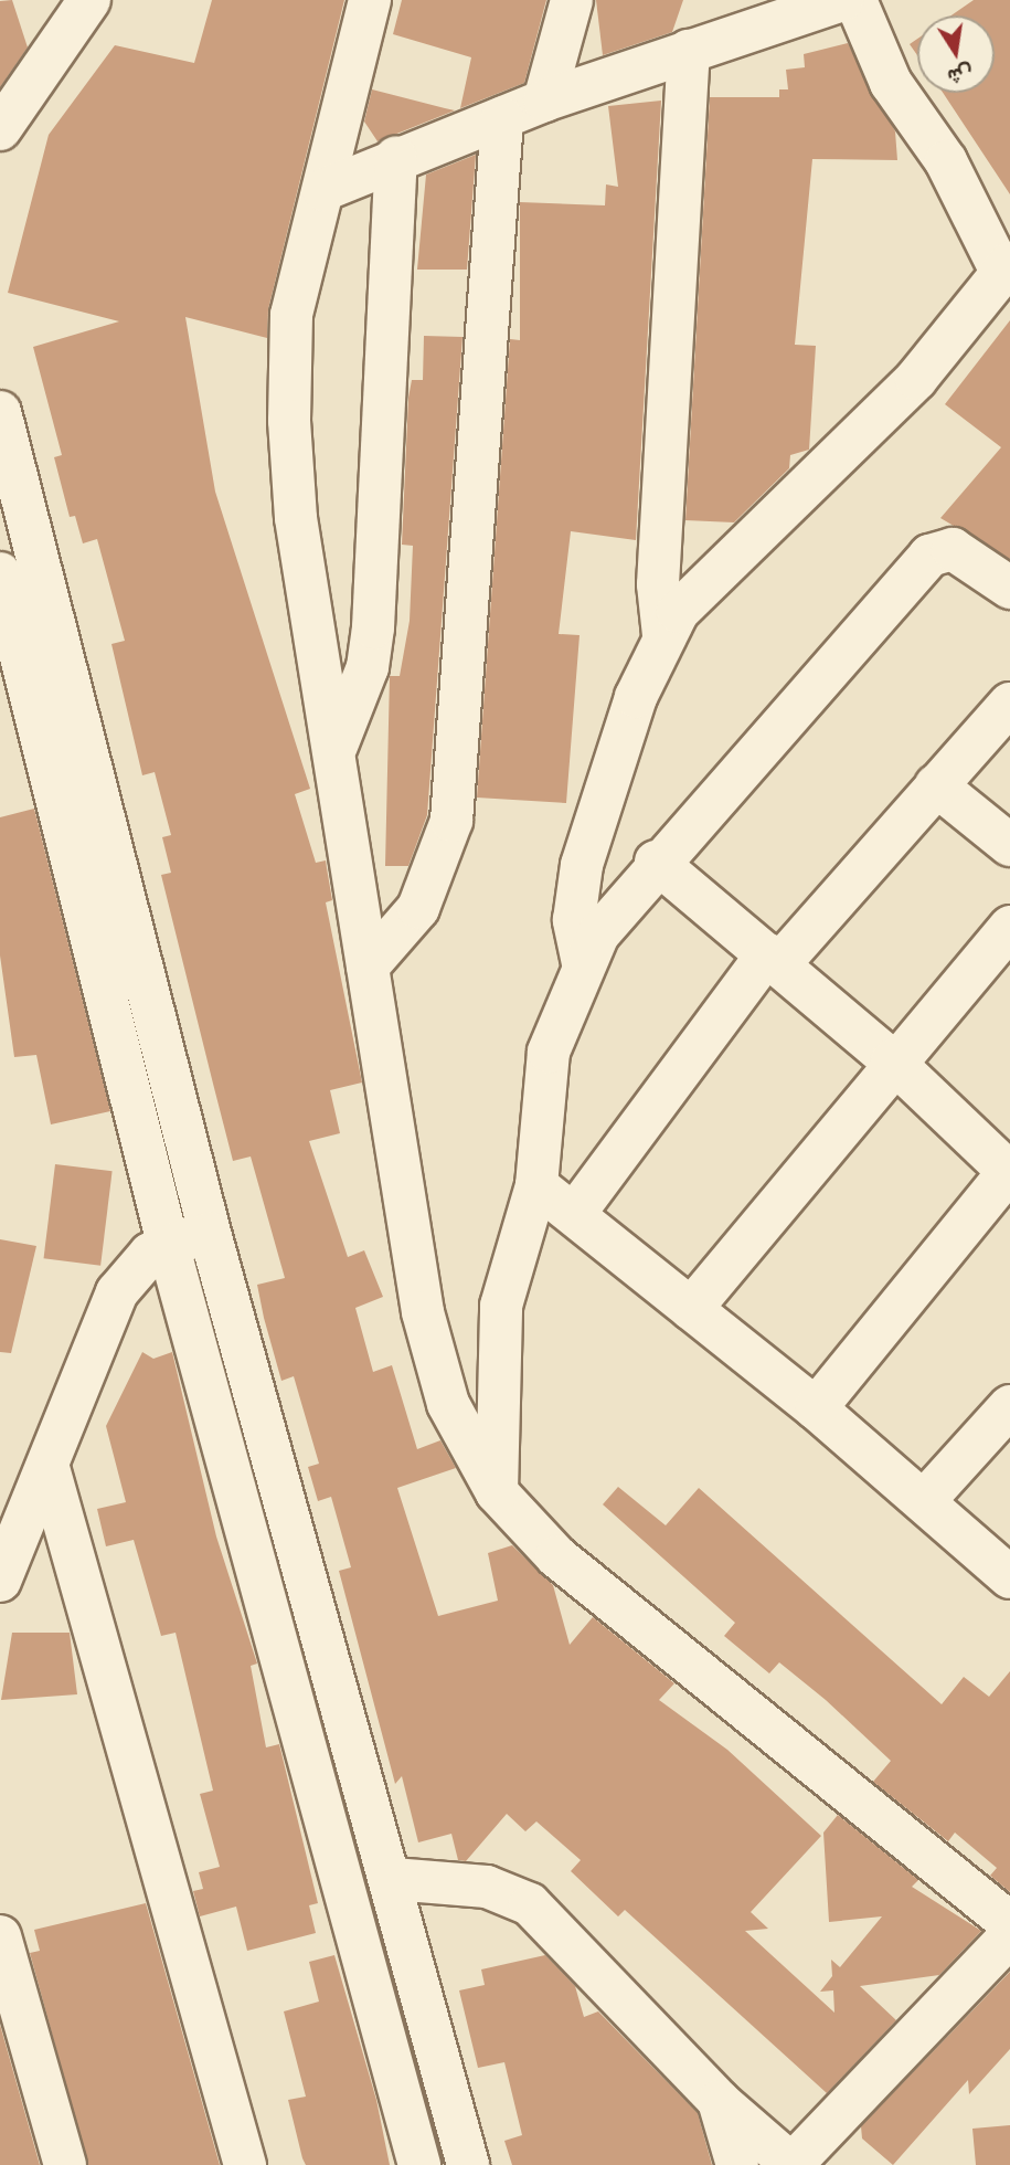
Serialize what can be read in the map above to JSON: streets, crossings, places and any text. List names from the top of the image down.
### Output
{
  "north": "bottom"
}
